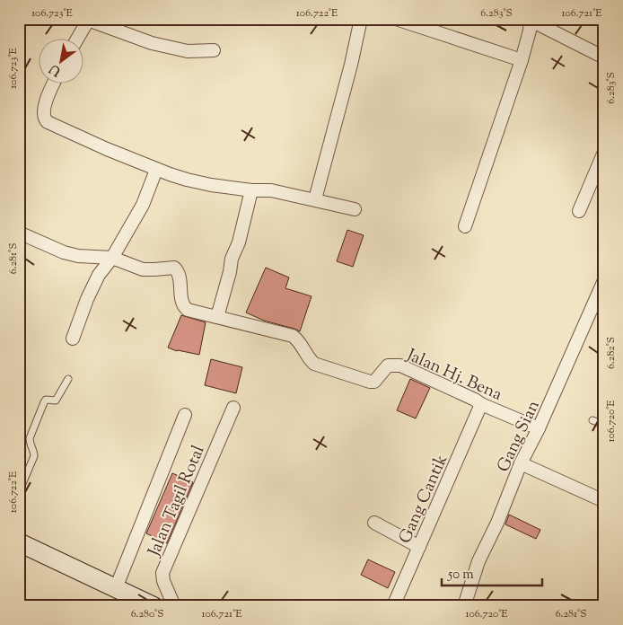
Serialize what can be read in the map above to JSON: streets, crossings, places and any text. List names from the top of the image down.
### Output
{
  "streets": {
    "street": [
      "Jalan Hj. Bena",
      "Gang Sian",
      "Gang Cantik",
      "Jalan Tagil Rotal"
    ]
  },
  "crossings": [
    ["Jalan Hj. Bena", "Gang Sian"],
    ["Jalan Hj. Bena", "Gang Cantik"]
  ],
  "scale_bar": "50 m",
  "north": "bottom left",
  "coordinates": [
    "106.723°E",
    "106.722°E",
    "6.283°S",
    "106.721°E",
    "6.281°S",
    "6.282°S",
    "106.720°E",
    "6.280°S"
  ]
}
